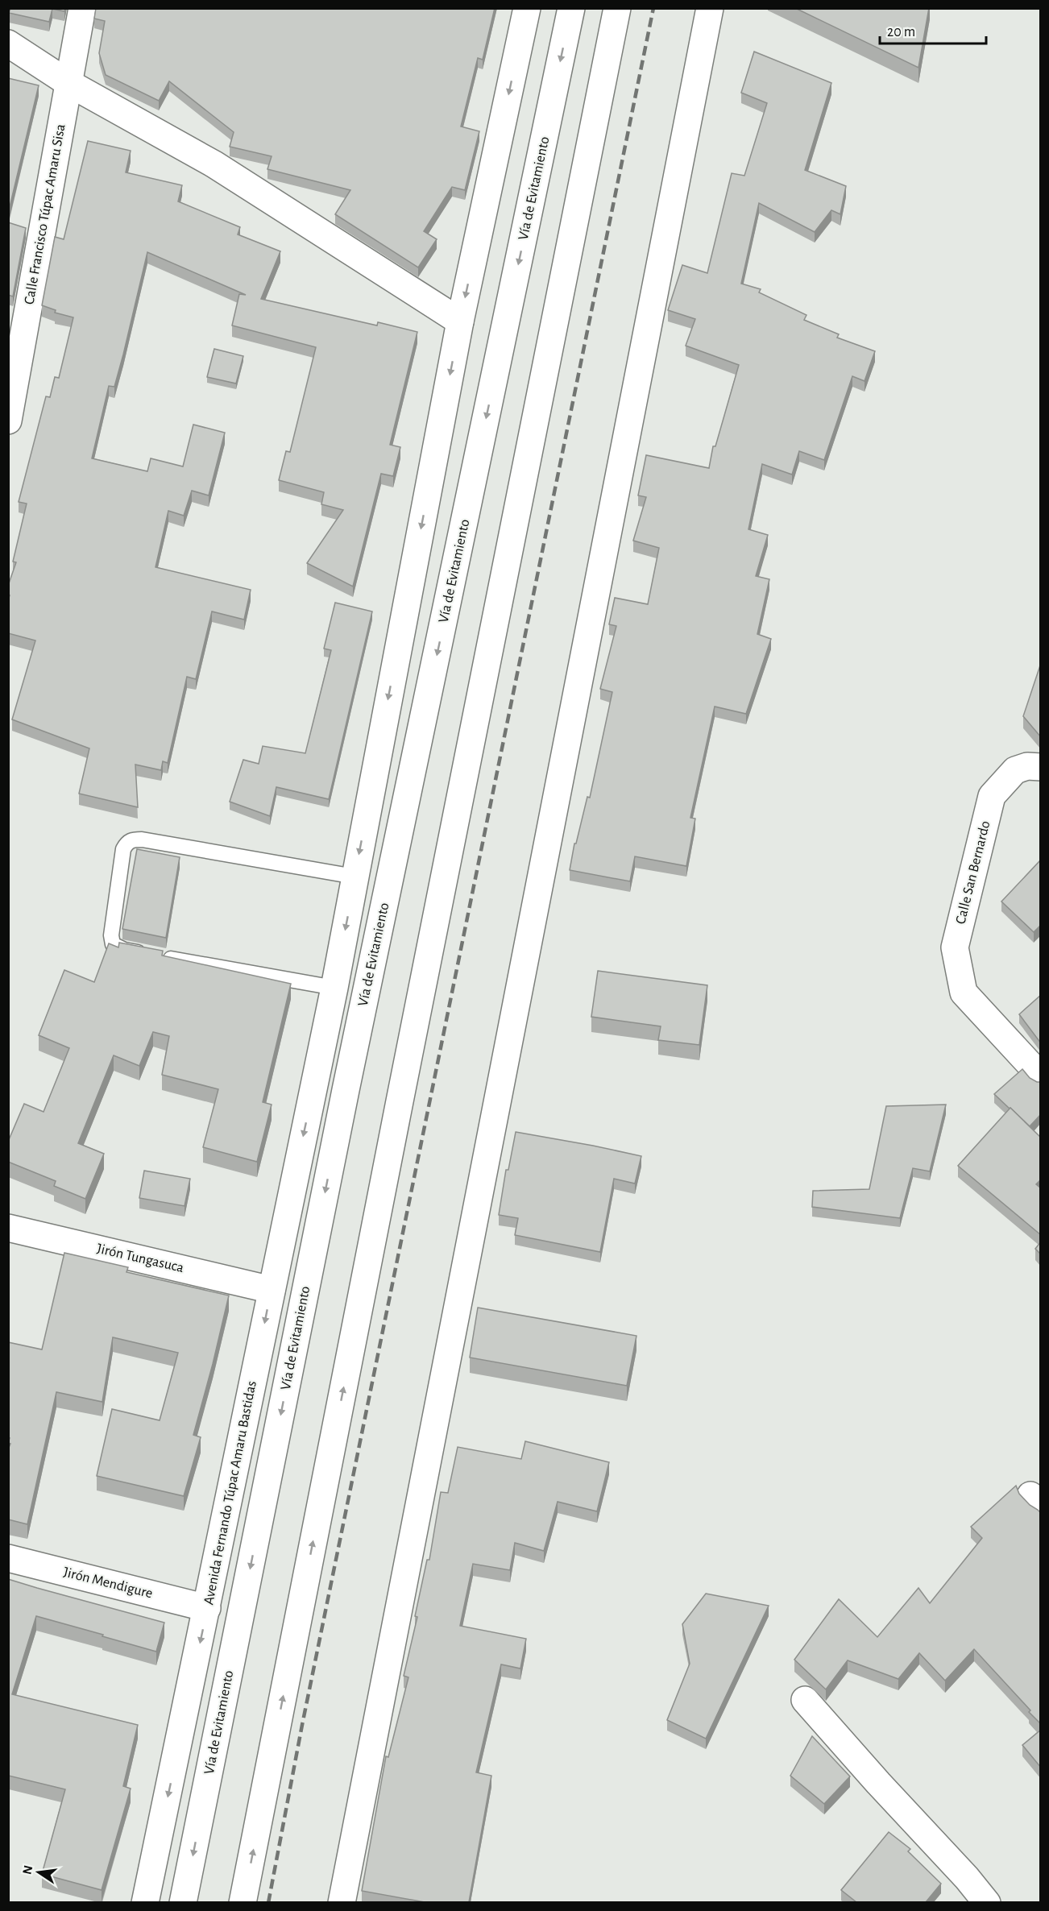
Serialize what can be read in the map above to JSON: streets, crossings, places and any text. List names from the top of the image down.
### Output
{
  "streets": {
    "main road": [
      "Vía de Evitamiento",
      "Calle Francisco Túpac Amaru Sisa",
      "Calle San Bernardo",
      "Jirón Tungasuca",
      "Avenida Fernando Túpac Amaru Bastidas",
      "Jirón Mendigure"
    ]
  },
  "crossings": [
    ["Jirón Tungasuca", "Avenida Fernando Túpac Amaru Bastidas"],
    ["Avenida Fernando Túpac Amaru Bastidas", "Jirón Mendigure"]
  ],
  "scale_bar": "20 m",
  "north": "left"
}
